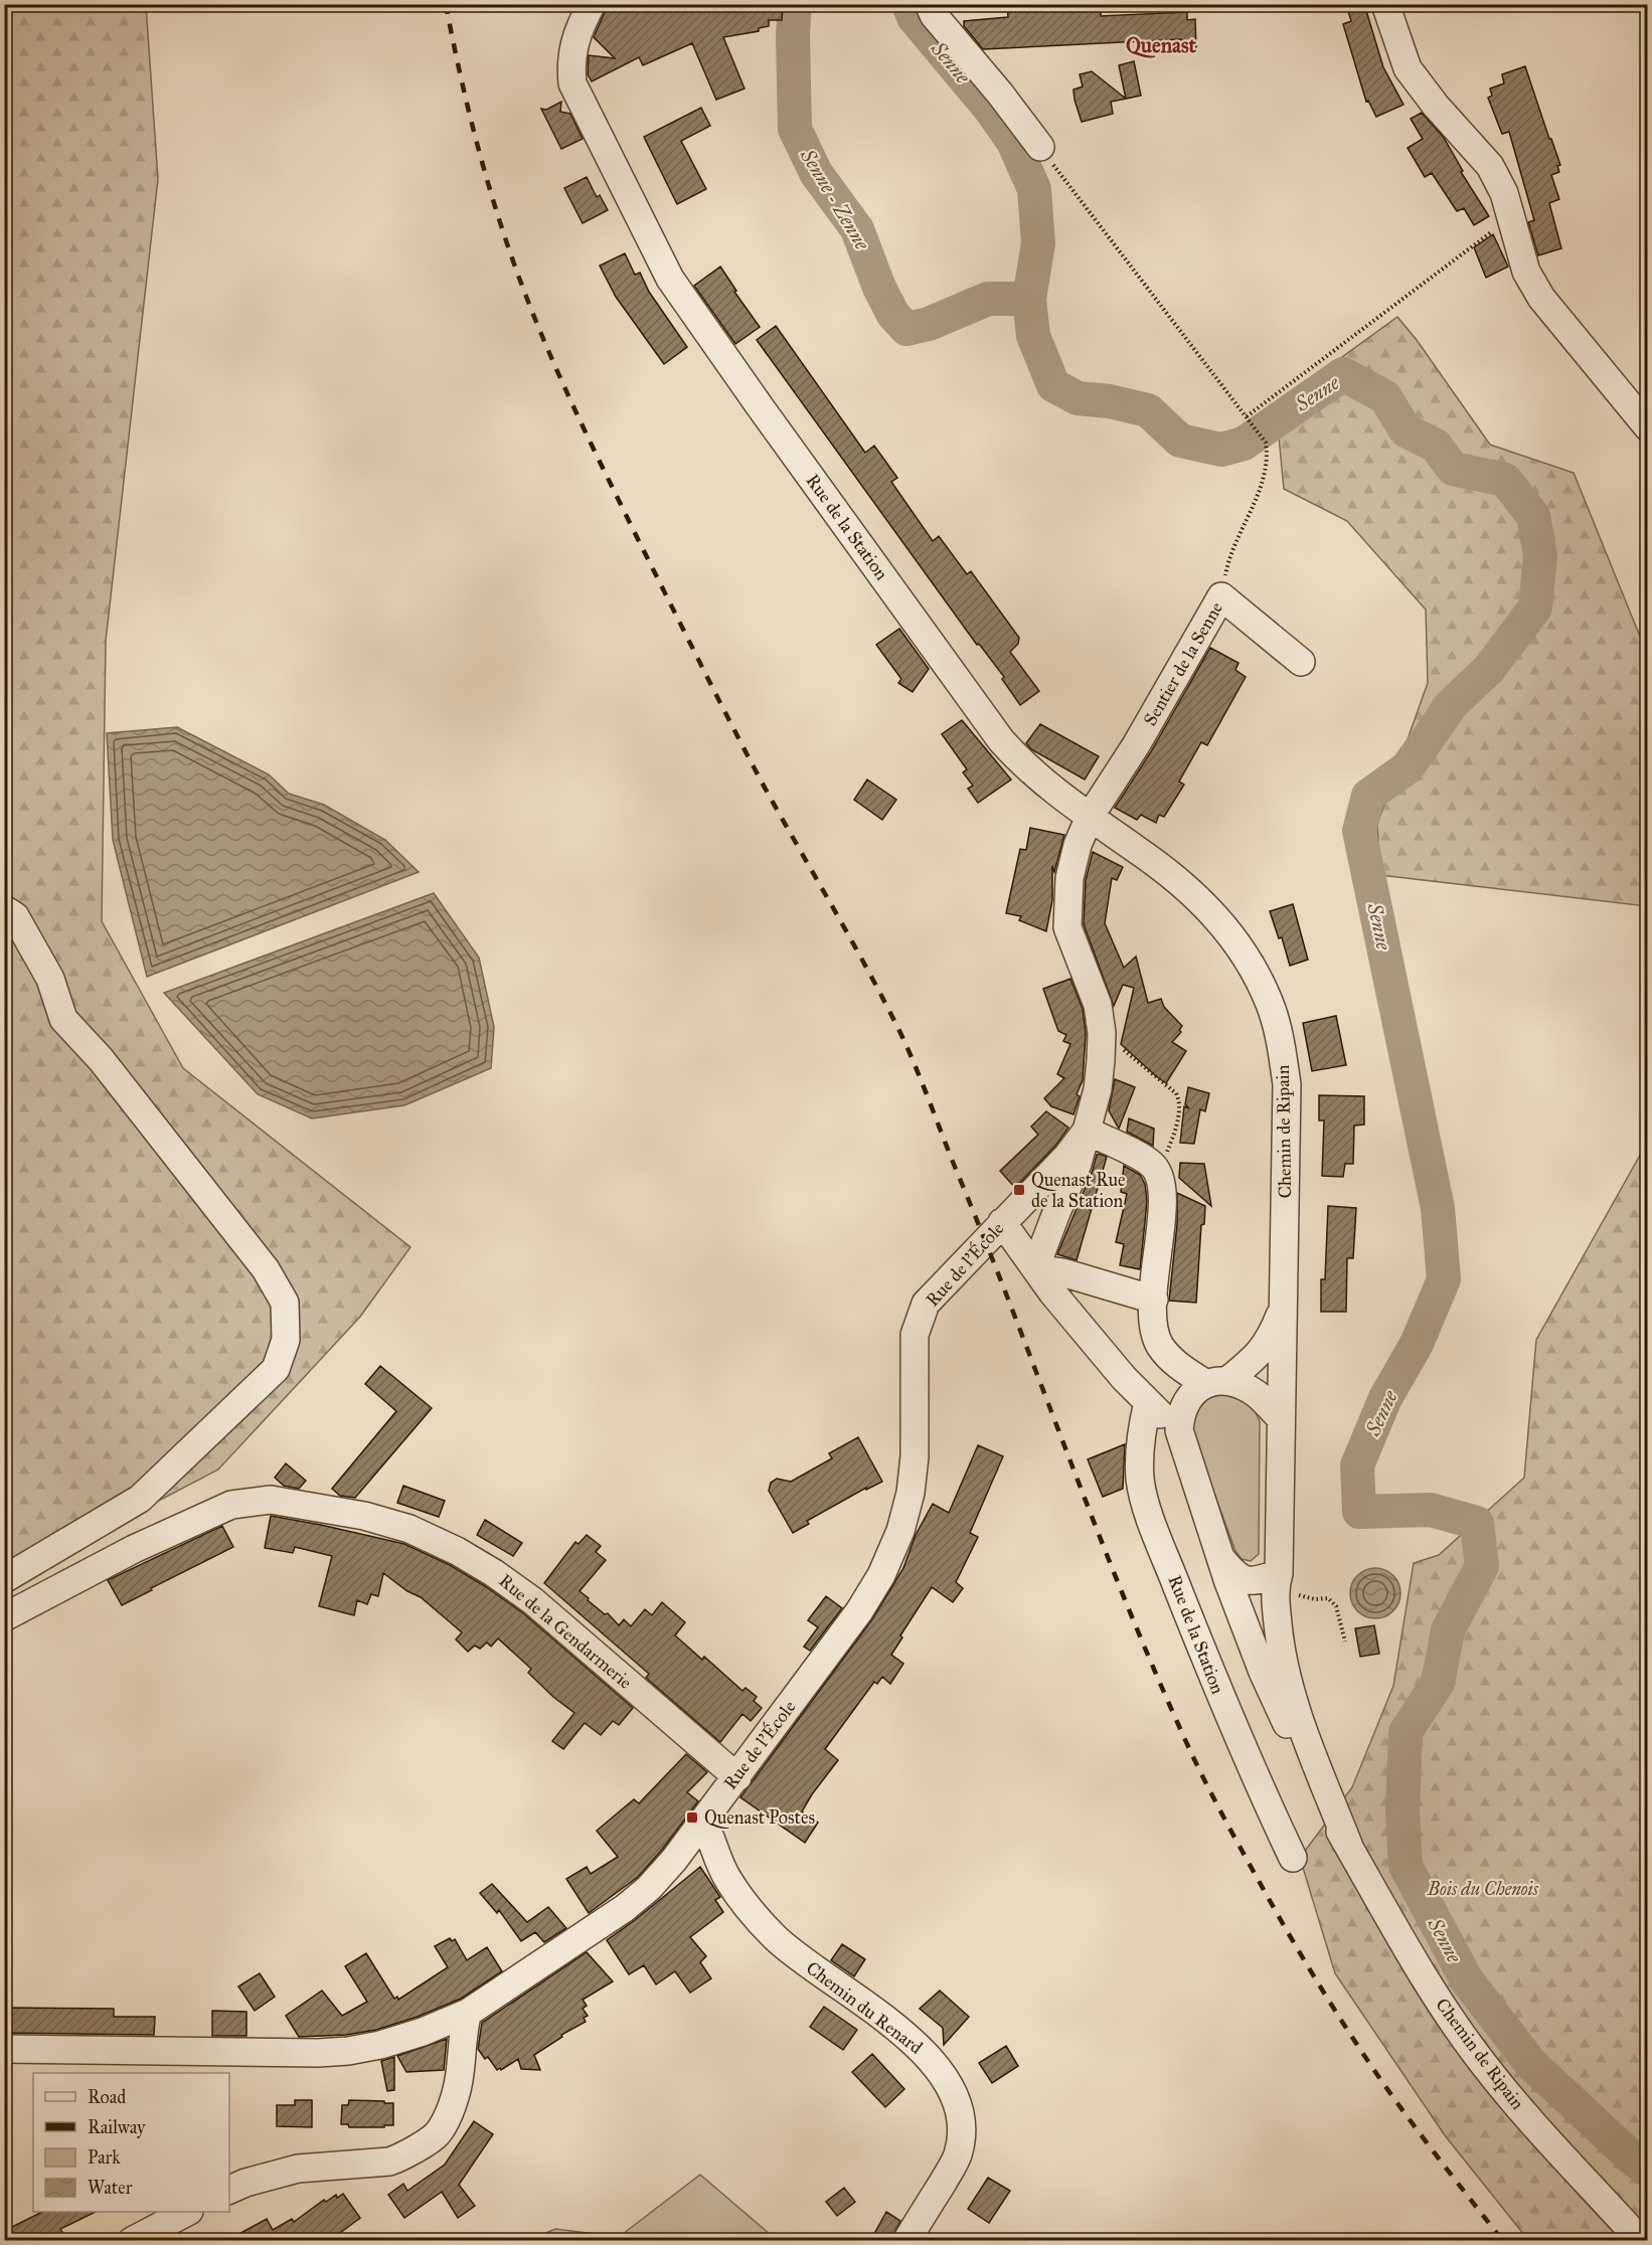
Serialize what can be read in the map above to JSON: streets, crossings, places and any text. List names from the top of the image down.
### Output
{
  "streets": {
    "street": [
      "Rue de la Station",
      "Sentier de la Senne",
      "Chemin de Ripain",
      "Rue de l'École",
      "Rue de la Gendarmerie",
      "Chemin du Renard"
    ]
  },
  "crossings": [
    ["Rue de la Station", "Sentier de la Senne"],
    ["Rue de la Station", "Chemin de Ripain"],
    ["Sentier de la Senne", "Chemin de Ripain"],
    ["Rue de l'École", "Rue de la Gendarmerie"],
    ["Rue de l'École", "Chemin du Renard"]
  ],
  "districts": ["Quenast"],
  "water": ["Senne", "Senne - Zenne"],
  "parks": ["Bois du Chenois"],
  "places": {
    "transit": ["Quenast Rue de la Station", "Quenast Postes"]
  },
  "legend": [
    "Road",
    "Railway",
    "Park",
    "Water"
  ]
}
